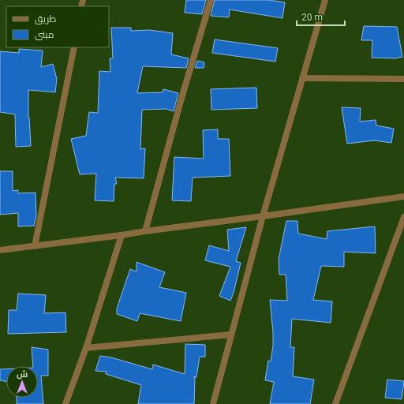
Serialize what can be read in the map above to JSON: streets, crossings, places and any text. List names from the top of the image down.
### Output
{
  "legend": ["طريق", "مبنى"],
  "scale_bar": "20 m",
  "north": "top"
}
